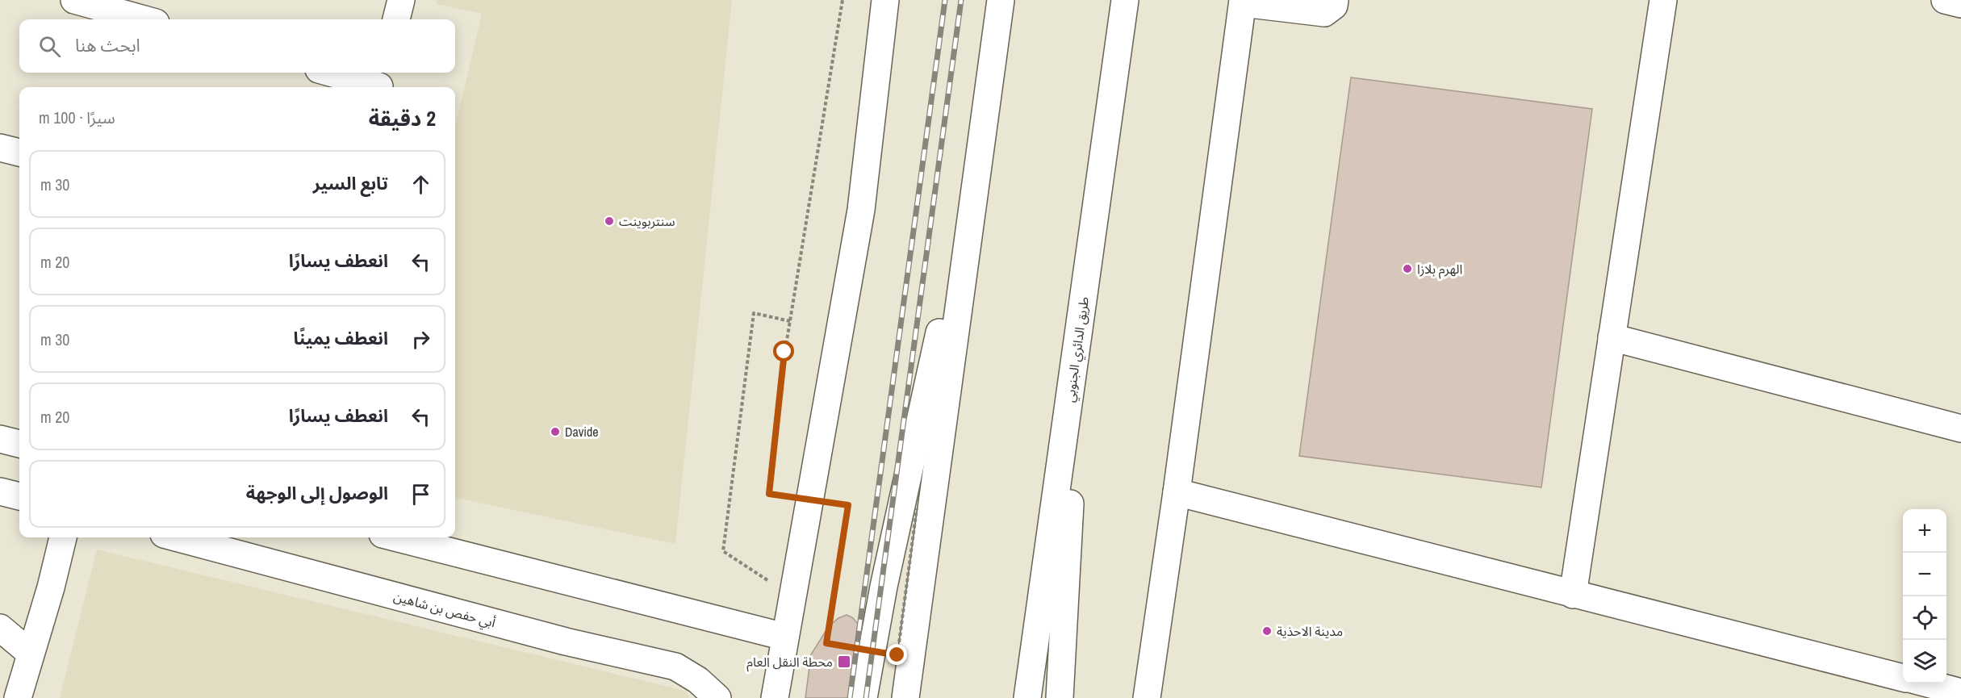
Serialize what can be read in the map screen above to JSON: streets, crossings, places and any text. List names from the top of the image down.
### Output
{
  "streets": {
    "main road": ["طريق الدائري الجنوبي", "أبي حفص بن شاهين"]
  },
  "places": {
    "other": [
      "سنتربوينت",
      "الهرم بلازا",
      "Davide",
      "مدينة الاحذية"
    ],
    "transit": ["محطة النقل العام"]
  },
  "page": {
    "search": "ابحث هنا",
    "heading": ["2 دقيقة", "سيرًا · 100 m"],
    "list": [
      ["تابع السير", "30 m"],
      ["انعطف يسارًا", "20 m"],
      ["انعطف يمينًا", "30 m"],
      ["انعطف يسارًا", "20 m"],
      "الوصول إلى الوجهة"
    ],
    "map_buttons": ["+", "−"]
  }
}
